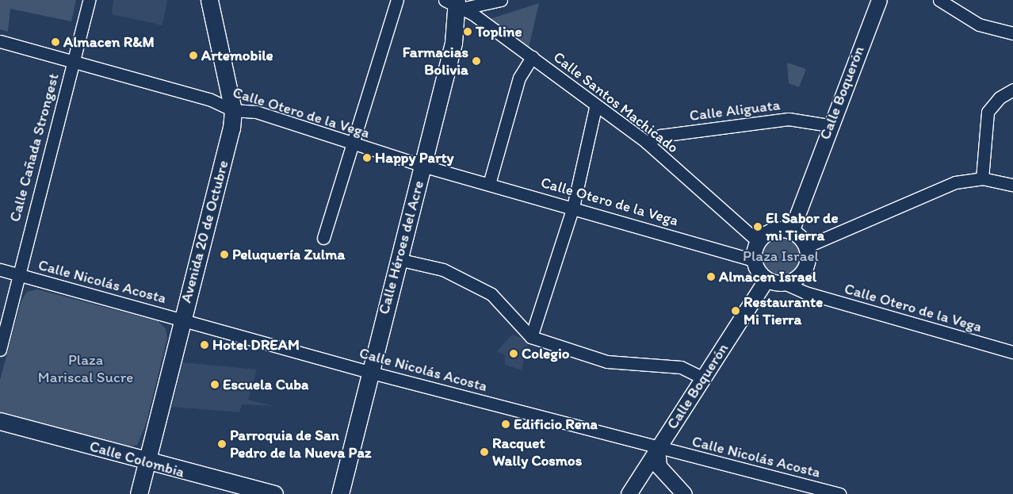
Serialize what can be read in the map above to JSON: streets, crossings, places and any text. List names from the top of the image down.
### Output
{
  "streets": {
    "main road": ["Avenida 20 de Octubre", "Calle Héroes del Acre", "Calle Colombia"],
    "street": [
      "Calle Boquerón",
      "Calle Santos Machicado",
      "Calle Aliguata",
      "Calle Otero de la Vega",
      "Calle Cañada Strongest",
      "Calle Nicolás Acosta"
    ]
  },
  "crossings": [
    ["Calle Boquerón", "Calle Santos Machicado"],
    ["Calle Boquerón", "Calle Aliguata"],
    ["Calle Boquerón", "Calle Otero de la Vega"],
    ["Calle Boquerón", "Calle Nicolás Acosta"],
    ["Calle Santos Machicado", "Calle Aliguata"],
    ["Calle Santos Machicado", "Calle Otero de la Vega"],
    ["Calle Santos Machicado", "Calle Héroes del Acre"],
    ["Calle Otero de la Vega", "Calle Cañada Strongest"],
    ["Calle Otero de la Vega", "Avenida 20 de Octubre"],
    ["Calle Otero de la Vega", "Calle Héroes del Acre"],
    ["Calle Cañada Strongest", "Calle Nicolás Acosta"],
    ["Avenida 20 de Octubre", "Calle Nicolás Acosta"],
    ["Avenida 20 de Octubre", "Calle Colombia"],
    ["Calle Héroes del Acre", "Calle Nicolás Acosta"]
  ],
  "parks": ["Plaza Israel", "Plaza Mariscal Sucre"],
  "places": [
    "Topline",
    "Almacen R&M",
    "Artemobile",
    "Farmacias Bolivia",
    "Happy Party",
    "El Sabor de mi Tierra",
    "Peluquería Zulma",
    "Almacen Israel",
    "Restaurante Mi Tierra",
    "Hotel DREAM",
    "Colegio",
    "Escuela Cuba",
    "Edificio Rena",
    "Parroquia de San Pedro de la Nueva Paz",
    "Racquet Wally Cosmos"
  ]
}
